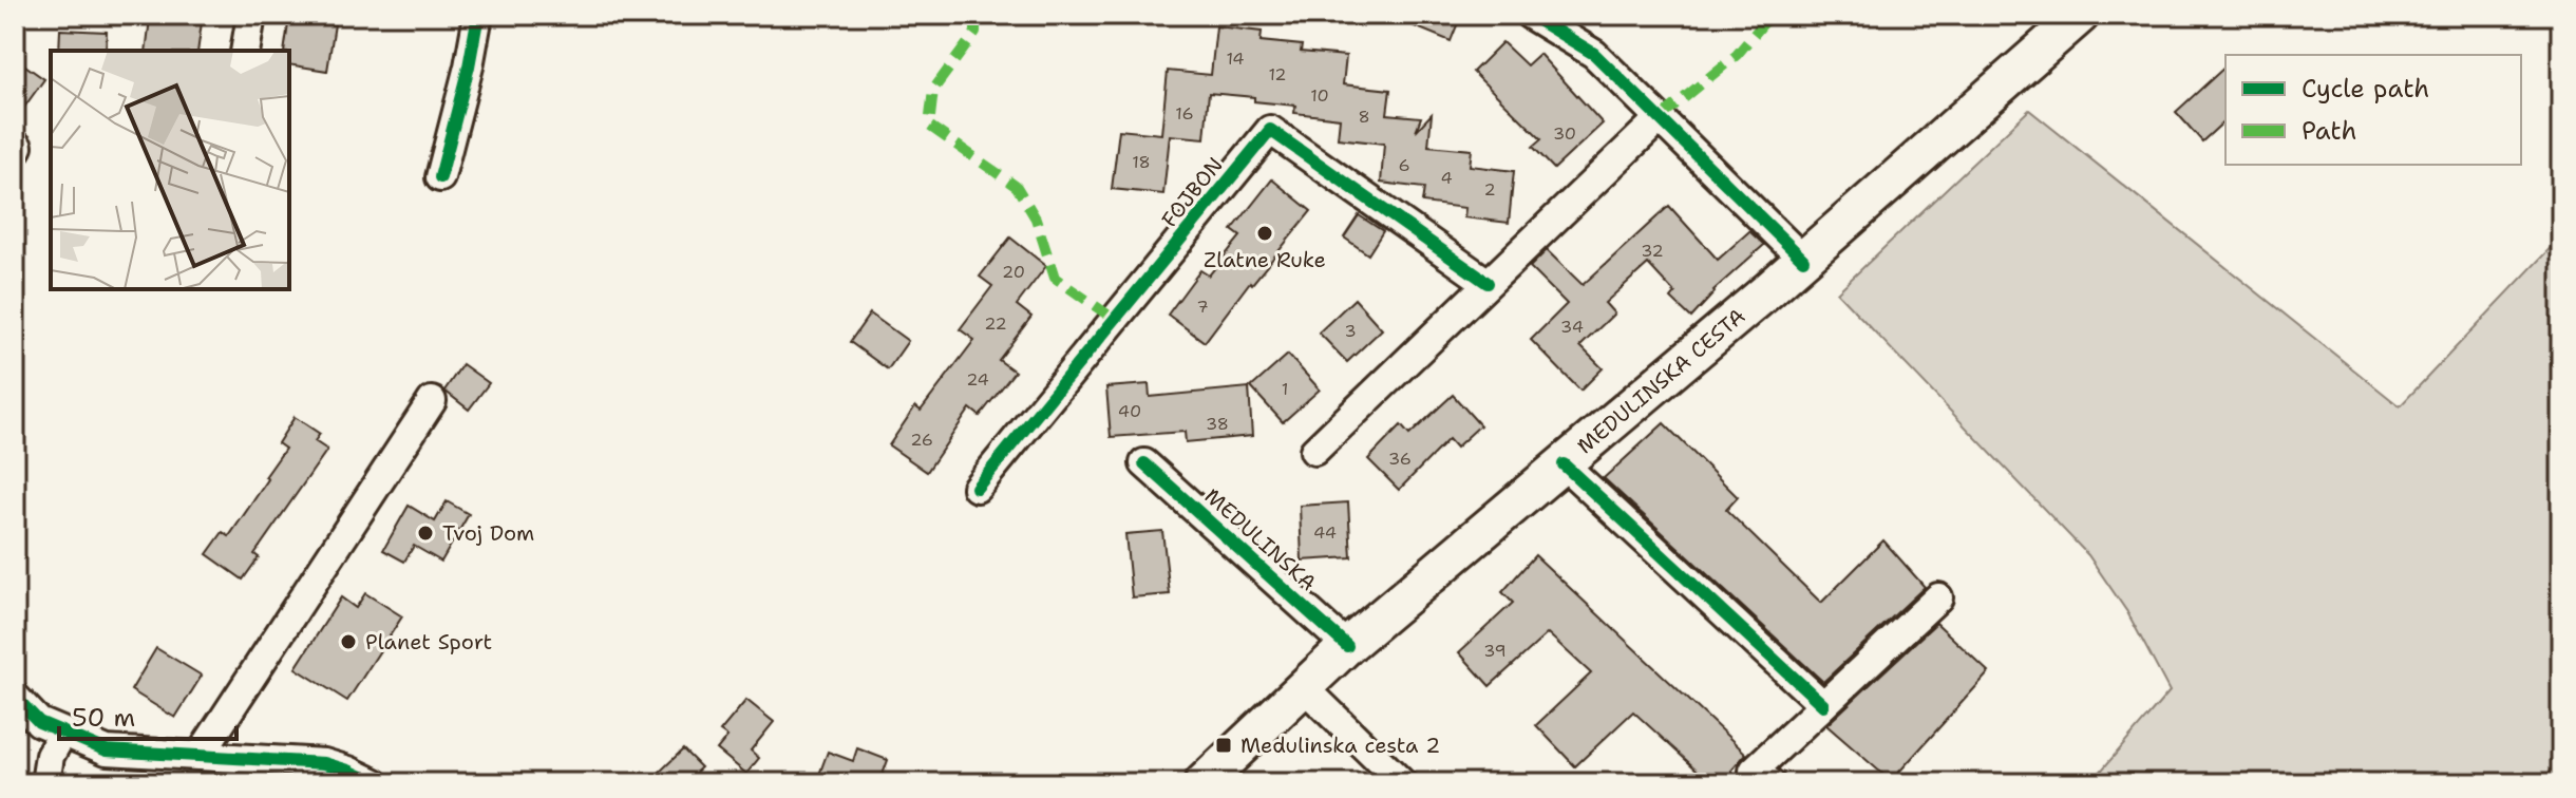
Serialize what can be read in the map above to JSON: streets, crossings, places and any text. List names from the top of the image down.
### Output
{
  "streets": {
    "main road": ["MEDULINSKA CESTA"],
    "street": ["FOJBON", "MEDULINSKA"]
  },
  "crossings": [
    ["MEDULINSKA CESTA", "MEDULINSKA"]
  ],
  "places": {
    "other": ["Zlatne Ruke", "Tvoj Dom", "Planet Sport"],
    "transit": ["Medulinska cesta 2"]
  },
  "house_numbers": [
    "14",
    "12",
    "10",
    "16",
    "8",
    "30",
    "18",
    "6",
    "4",
    "2",
    "32",
    "20",
    "7",
    "22",
    "34",
    "3",
    "24",
    "1",
    "40",
    "38",
    "26",
    "36",
    "44",
    "39"
  ],
  "legend": ["Cycle path", "Path"],
  "scale_bar": "50 m"
}
